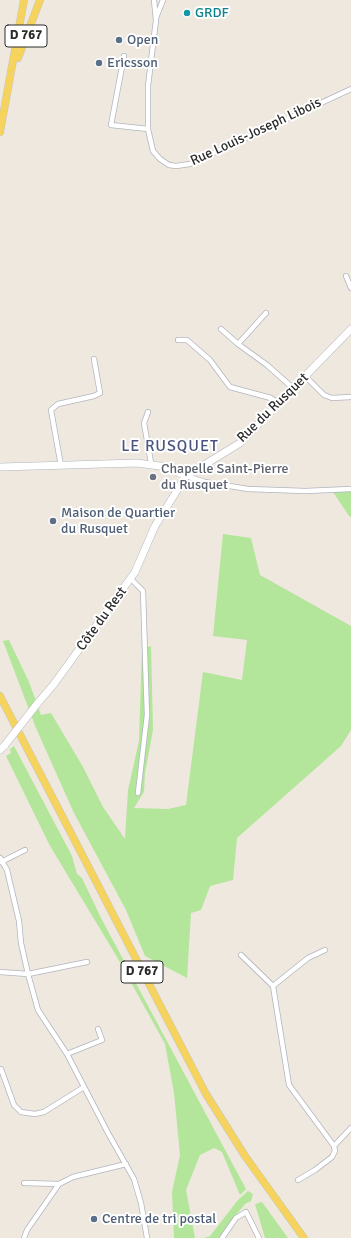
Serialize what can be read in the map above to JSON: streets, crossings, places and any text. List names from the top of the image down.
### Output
{
  "streets": {
    "main road": ["D 767"],
    "street": ["Rue Louis-Joseph Libois", "Rue du Rusquet", "Côte du Rest"]
  },
  "crossings": [
    ["Rue du Rusquet", "Côte du Rest"]
  ],
  "districts": ["LE RUSQUET"],
  "places": [
    "GRDF",
    "Open",
    "Ericsson",
    "Chapelle Saint-Pierre du Rusquet",
    "Maison de Quartier du Rusquet",
    "Centre de tri postal"
  ]
}
